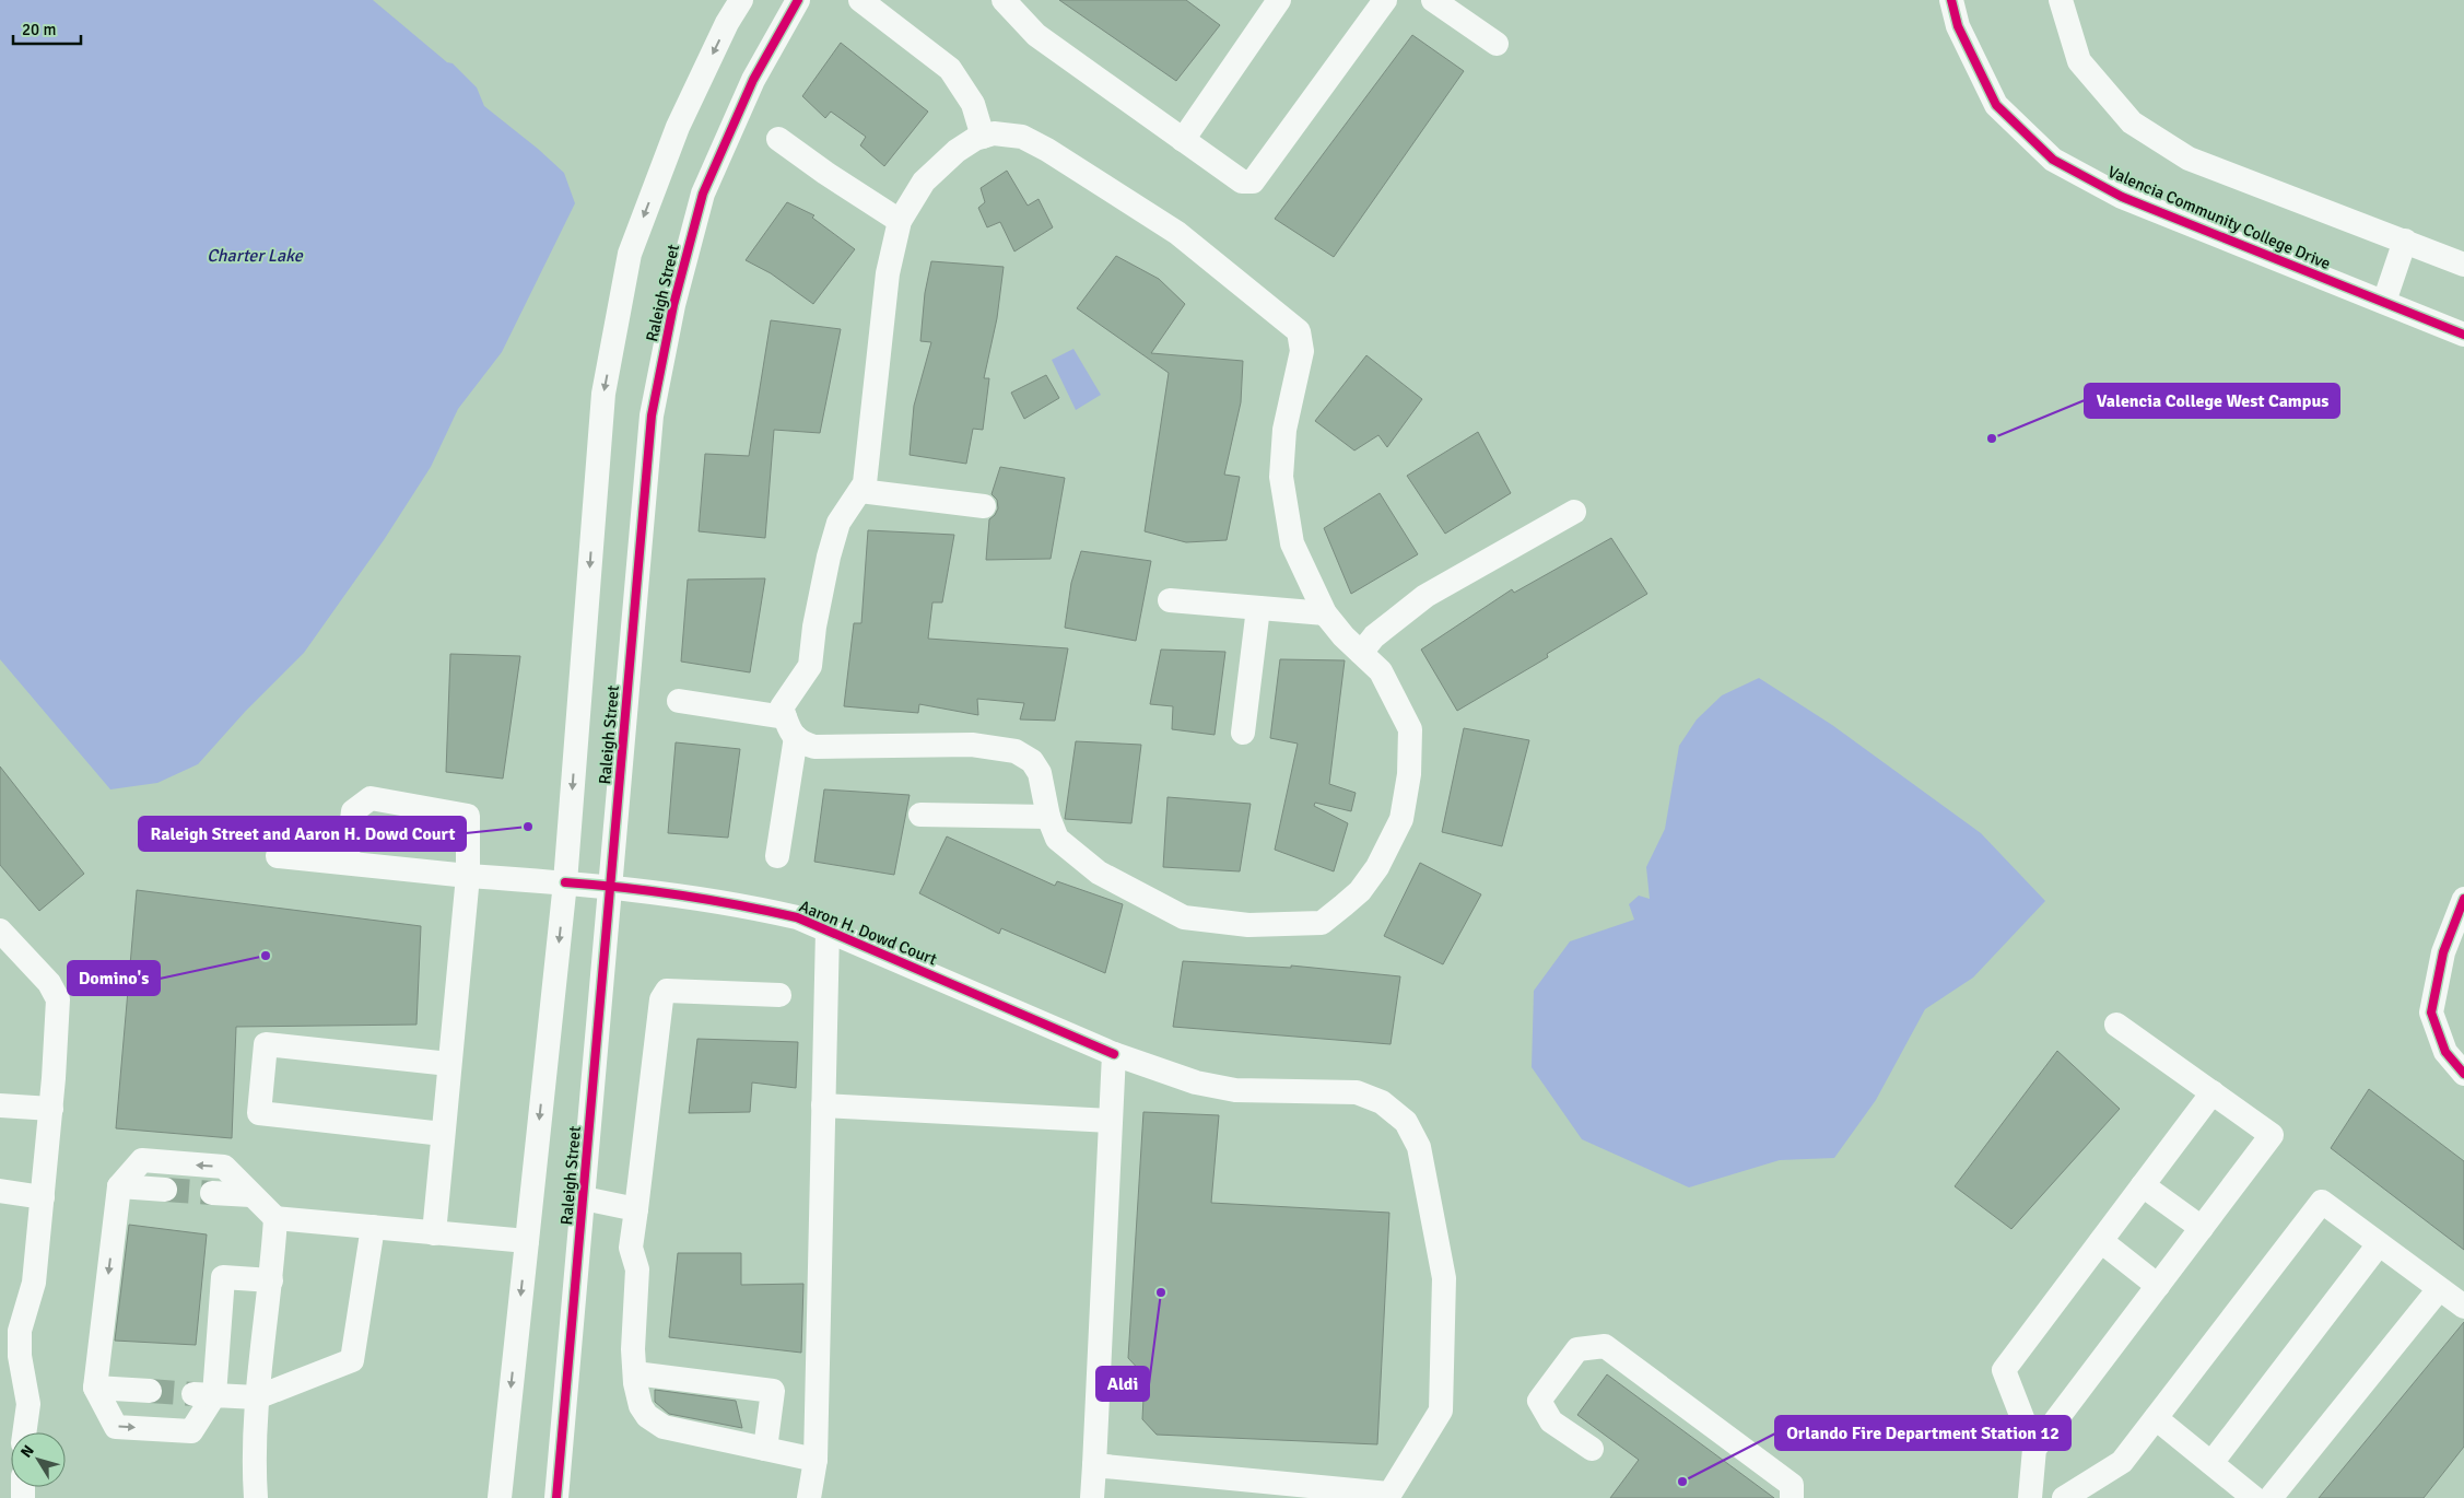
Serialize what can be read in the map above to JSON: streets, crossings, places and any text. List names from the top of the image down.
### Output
{
  "streets": {
    "street": ["Valencia Community College Drive", "Raleigh Street", "Aaron H. Dowd Court"]
  },
  "crossings": [
    ["Raleigh Street", "Aaron H. Dowd Court"]
  ],
  "water": ["Charter Lake"],
  "places": [
    "Valencia College West Campus",
    "Raleigh Street and Aaron H. Dowd Court",
    "Domino's",
    "Aldi",
    "Orlando Fire Department Station 12"
  ],
  "scale_bar": "20 m",
  "north": "top left"
}
